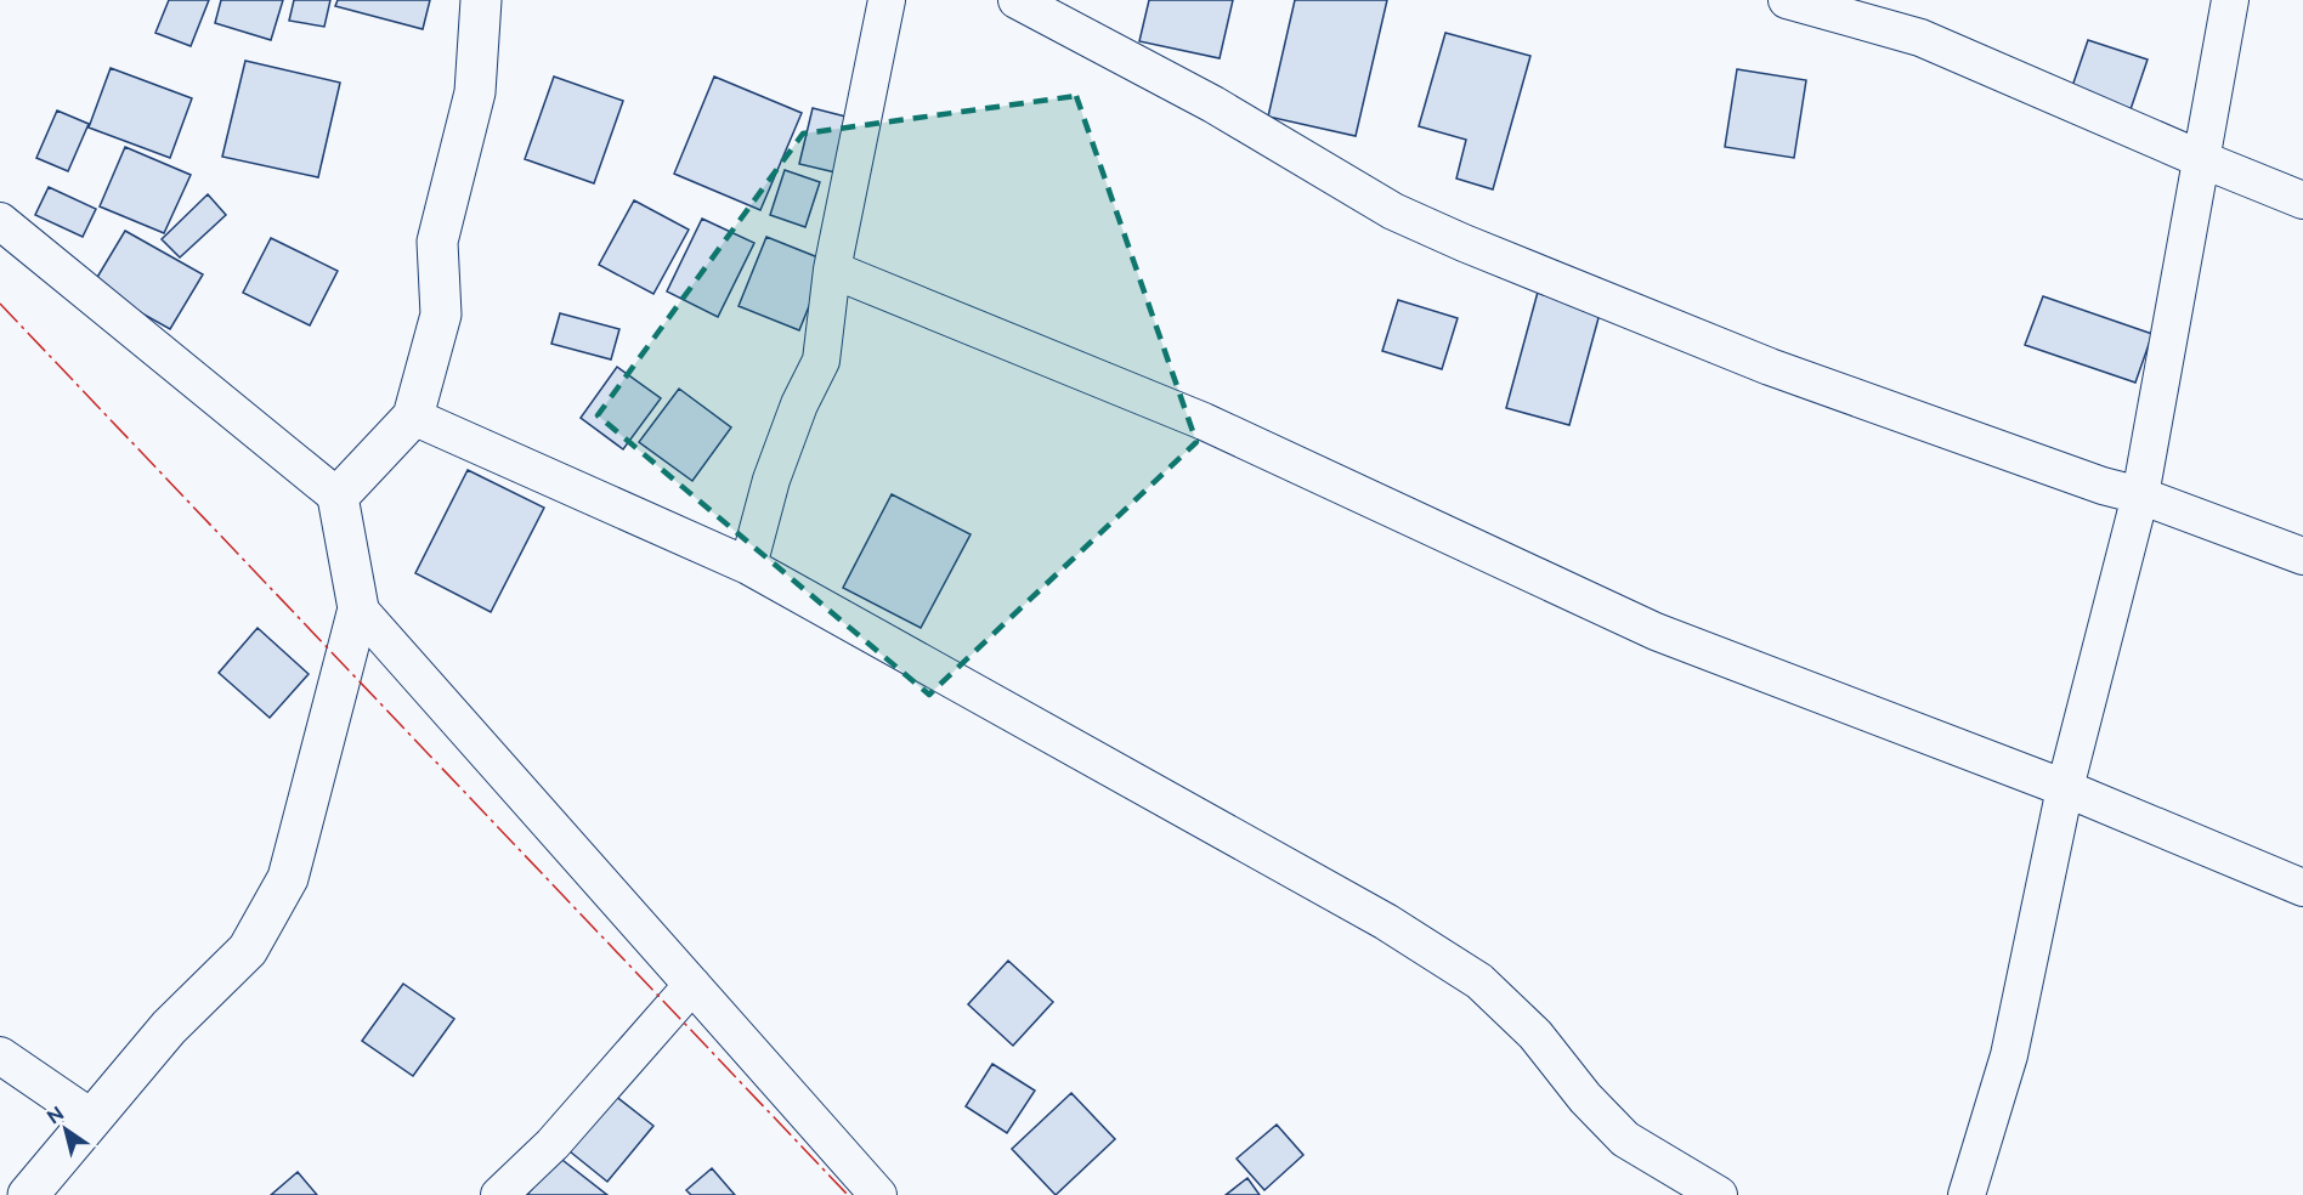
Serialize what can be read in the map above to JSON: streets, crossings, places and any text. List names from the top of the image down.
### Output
{
  "north": "top left"
}
